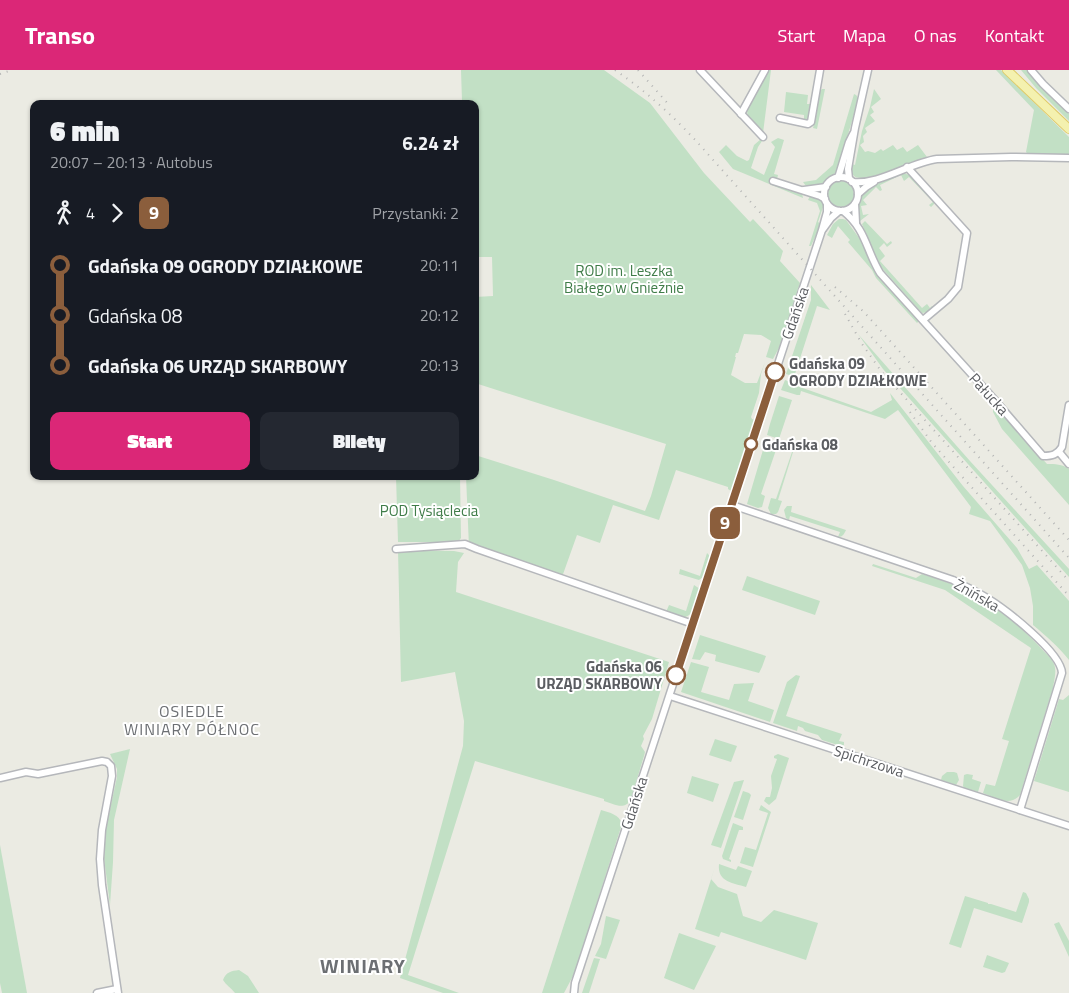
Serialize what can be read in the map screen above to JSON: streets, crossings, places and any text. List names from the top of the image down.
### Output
{
  "streets": {
    "street": [
      "Gdańska",
      "Pałucka",
      "Żnińska",
      "Spichrzowa"
    ]
  },
  "crossings": [
    ["Gdańska", "Pałucka"],
    ["Gdańska", "Żnińska"],
    ["Gdańska", "Spichrzowa"],
    ["Żnińska", "Spichrzowa"]
  ],
  "districts": ["OSIEDLE WINIARY PÓŁNOC", "WINIARY"],
  "parks": ["ROD im. Leszka Białego w Gnieźnie", "POD Tysiąclecia"],
  "places": ["Gdańska 09 OGRODY DZIAŁKOWE", "Gdańska 08", "Gdańska 06 URZĄD SKARBOWY"],
  "lines": ["bus line 9"],
  "page": {
    "header": "Transo",
    "nav": [
      "Start",
      "Mapa",
      "O nas",
      "Kontakt"
    ],
    "on_map": "9",
    "heading": ["6 min", "20:07 – 20:13 · Autobus", "6.24 zł"],
    "legs": ["4", "9", "Przystanki: 2"],
    "list": [
      {
        "name": "Gdańska 09 OGRODY DZIAŁKOWE",
        "value": "20:11"
      },
      {
        "name": "Gdańska 08",
        "value": "20:12"
      },
      {
        "name": "Gdańska 06 URZĄD SKARBOWY",
        "value": "20:13"
      }
    ],
    "buttons": ["Start", "Bilety"]
  }
}
